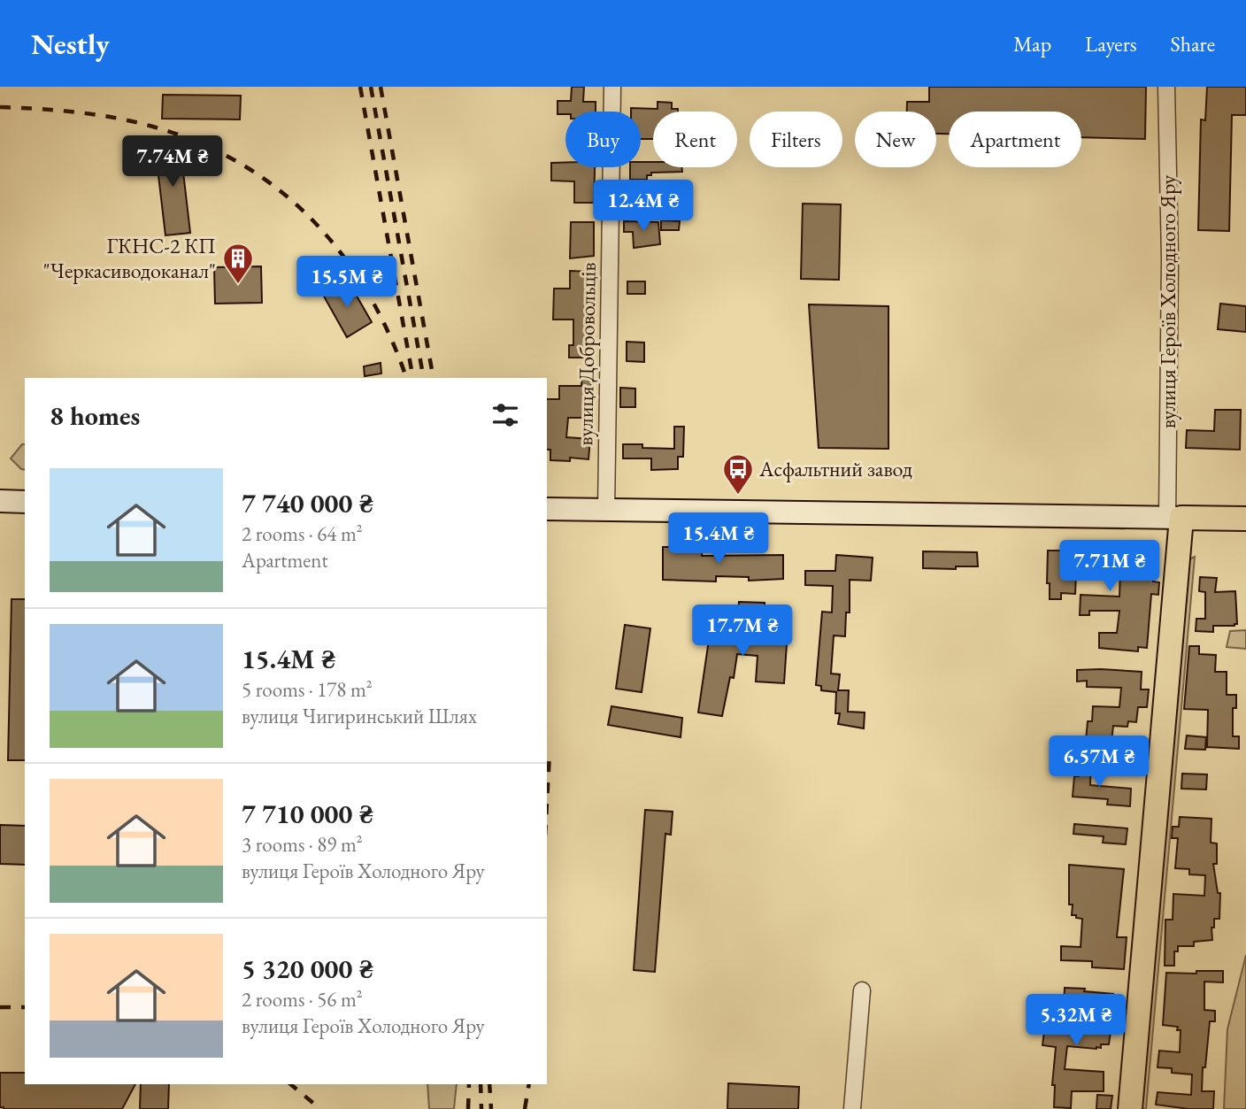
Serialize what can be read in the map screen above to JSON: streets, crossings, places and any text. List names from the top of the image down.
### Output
{
  "streets": {
    "main road": ["вулиця Героїв Холодного Яру"],
    "street": ["вулиця Добровольців"]
  },
  "places": {
    "building": ["ГКНС-2 КП \"Черкасиводоканал\""],
    "bus stop": ["Асфальтний завод"]
  },
  "page": {
    "header": "Nestly",
    "nav": ["Map", "Layers", "Share"],
    "chip": [
      "Buy",
      "Rent",
      "Filters",
      "New",
      "Apartment"
    ],
    "price": [
      "7.74M ₴",
      "12.4M ₴",
      "15.5M ₴",
      "15.4M ₴",
      "7.71M ₴",
      "17.7M ₴",
      "6.57M ₴",
      "5.32M ₴"
    ],
    "heading": "8 homes",
    "list": [
      {
        "name": "7 740 000 ₴",
        "note": "2 rooms · 64 m² · Apartment"
      },
      {
        "name": "15.4M ₴",
        "note": "5 rooms · 178 m² · вулиця Чигиринський Шлях"
      },
      {
        "name": "7 710 000 ₴",
        "note": "3 rooms · 89 m² · вулиця Героїв Холодного Яру"
      },
      {
        "name": "5 320 000 ₴",
        "note": "2 rooms · 56 m² · вулиця Героїв Холодного Яру"
      }
    ]
  }
}
